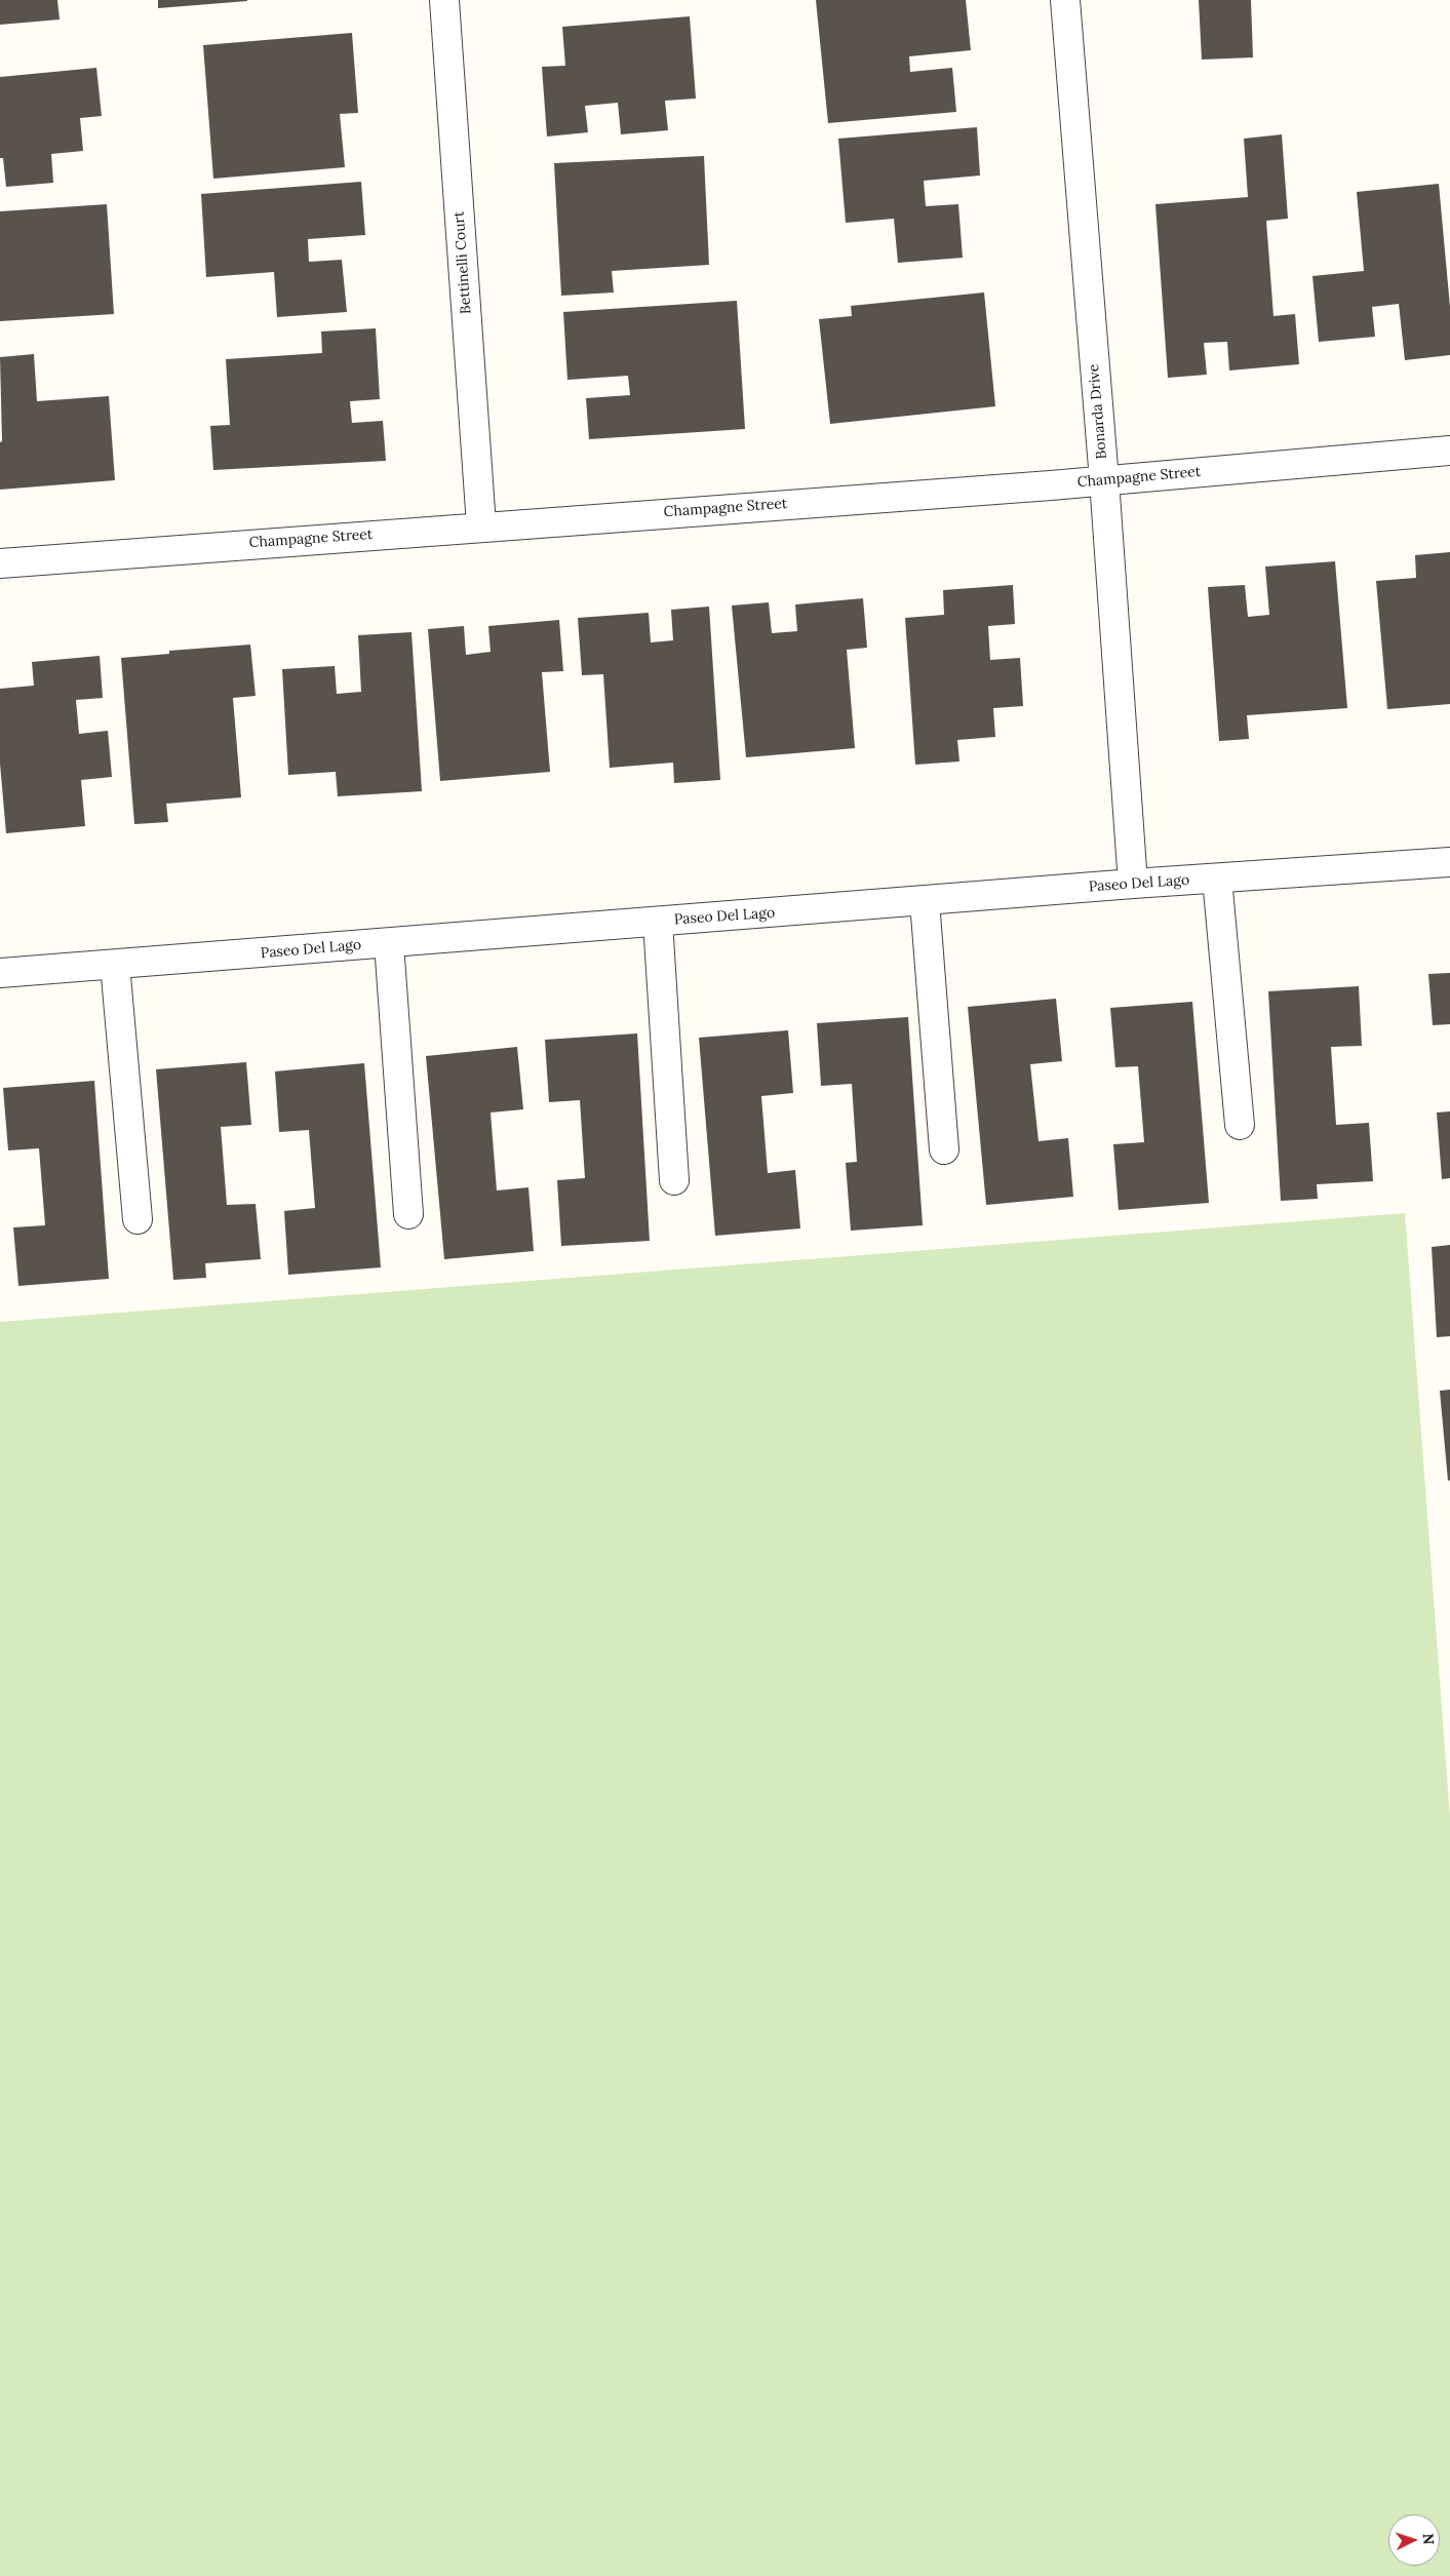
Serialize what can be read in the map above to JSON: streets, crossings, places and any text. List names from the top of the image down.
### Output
{
  "streets": {
    "street": [
      "Bettinelli Court",
      "Bonarda Drive",
      "Champagne Street",
      "Paseo Del Lago"
    ]
  },
  "crossings": [
    ["Bettinelli Court", "Champagne Street"],
    ["Bonarda Drive", "Champagne Street"],
    ["Bonarda Drive", "Paseo Del Lago"]
  ],
  "north": "right"
}
